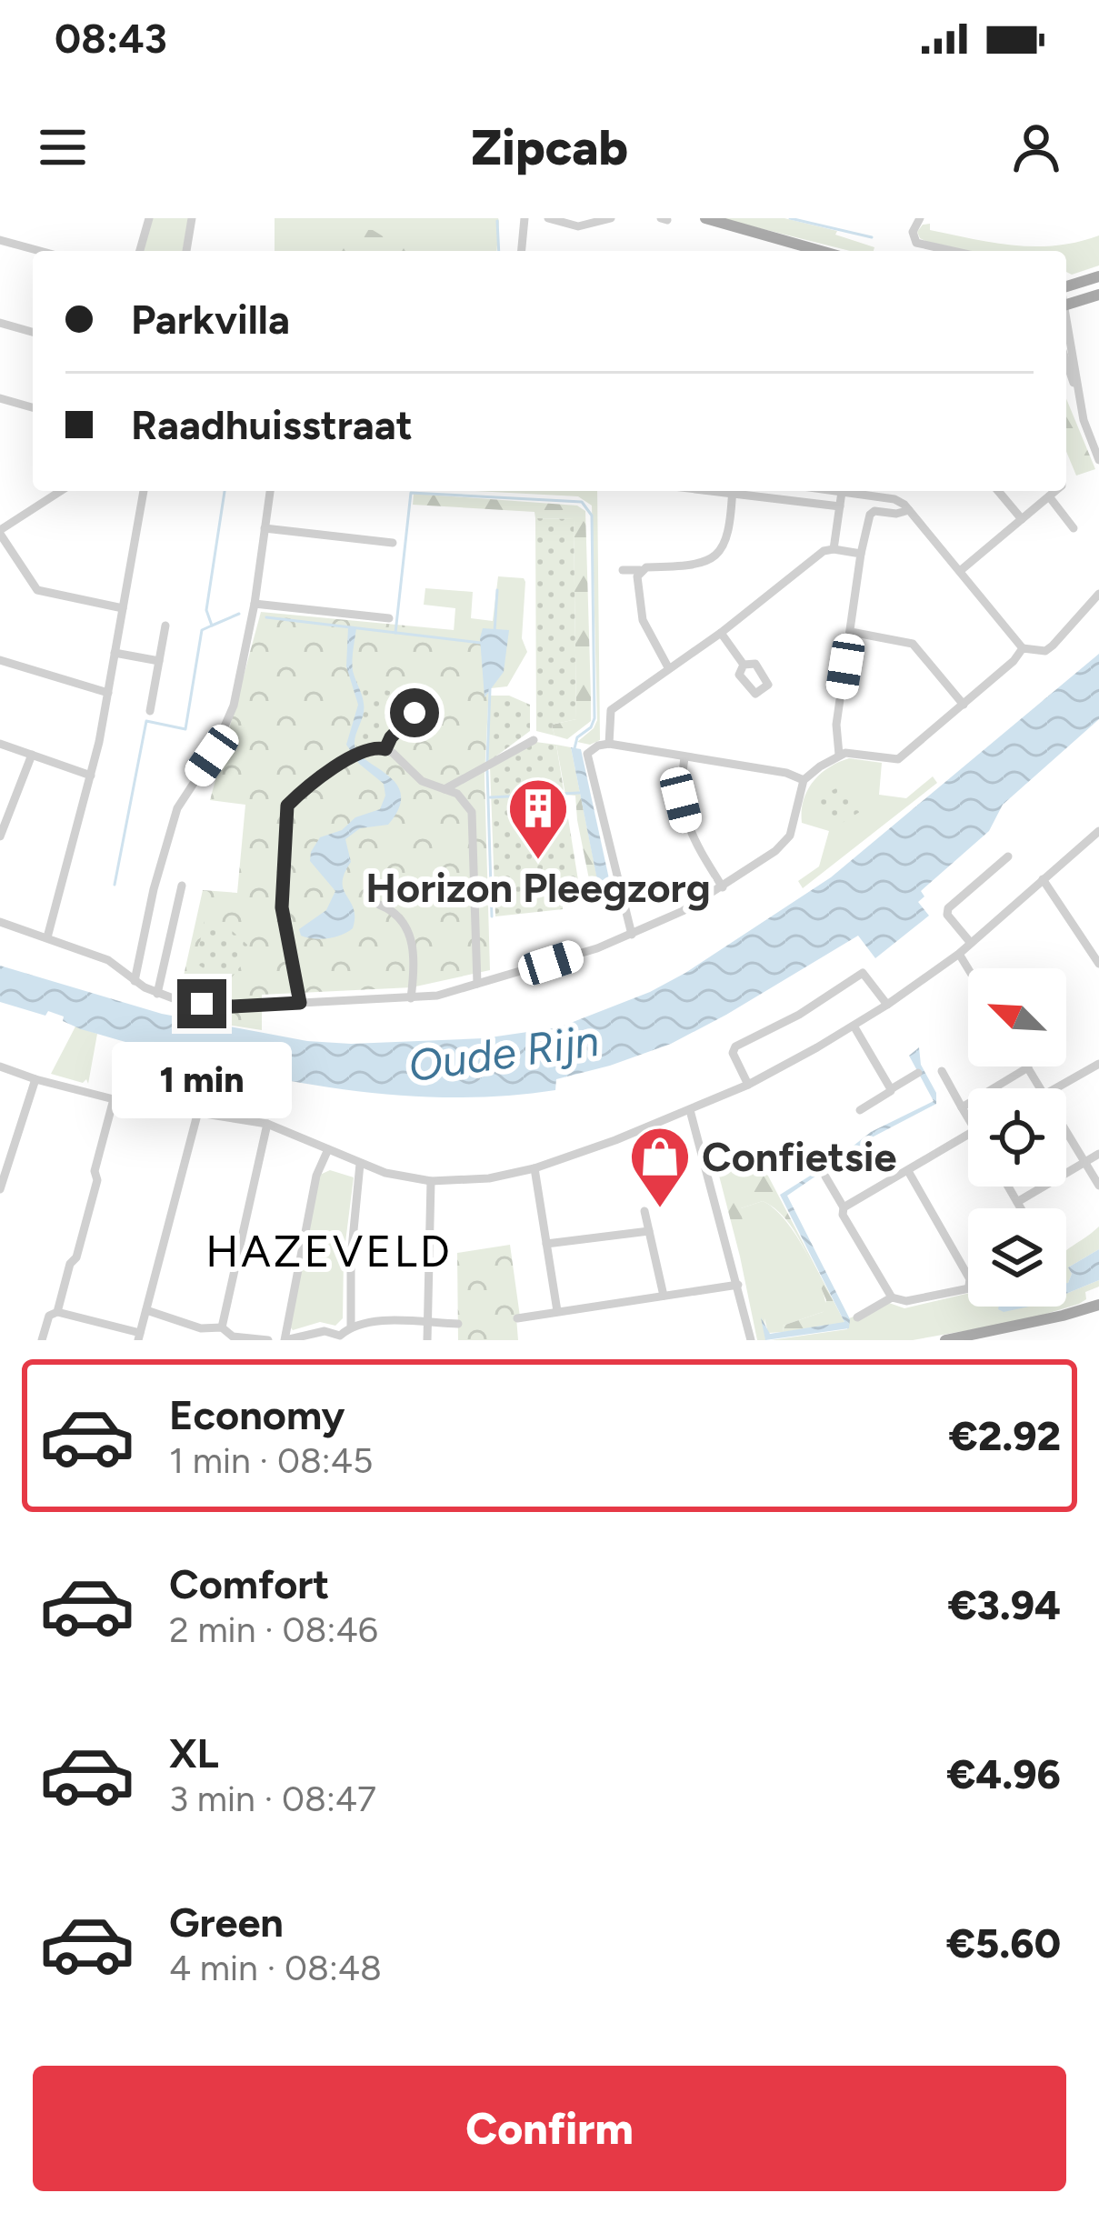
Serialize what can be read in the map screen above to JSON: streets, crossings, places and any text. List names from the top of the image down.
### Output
{
  "districts": ["HAZEVELD"],
  "water": ["Oude Rijn"],
  "places": {
    "building": ["Horizon Pleegzorg"],
    "shop": ["Confietsie"]
  },
  "north": "top left",
  "page": {
    "status": "08:43",
    "header": "Zipcab",
    "banner": ["Parkvilla", "Raadhuisstraat"],
    "bubble": "1 min",
    "list": [
      {
        "name": "Economy",
        "note": "1 min · 08:45",
        "value": "€2.92"
      },
      {
        "name": "Comfort",
        "note": "2 min · 08:46",
        "value": "€3.94"
      },
      {
        "name": "XL",
        "note": "3 min · 08:47",
        "value": "€4.96"
      },
      {
        "name": "Green",
        "note": "4 min · 08:48",
        "value": "€5.60"
      }
    ],
    "buttons": "Confirm"
  }
}
